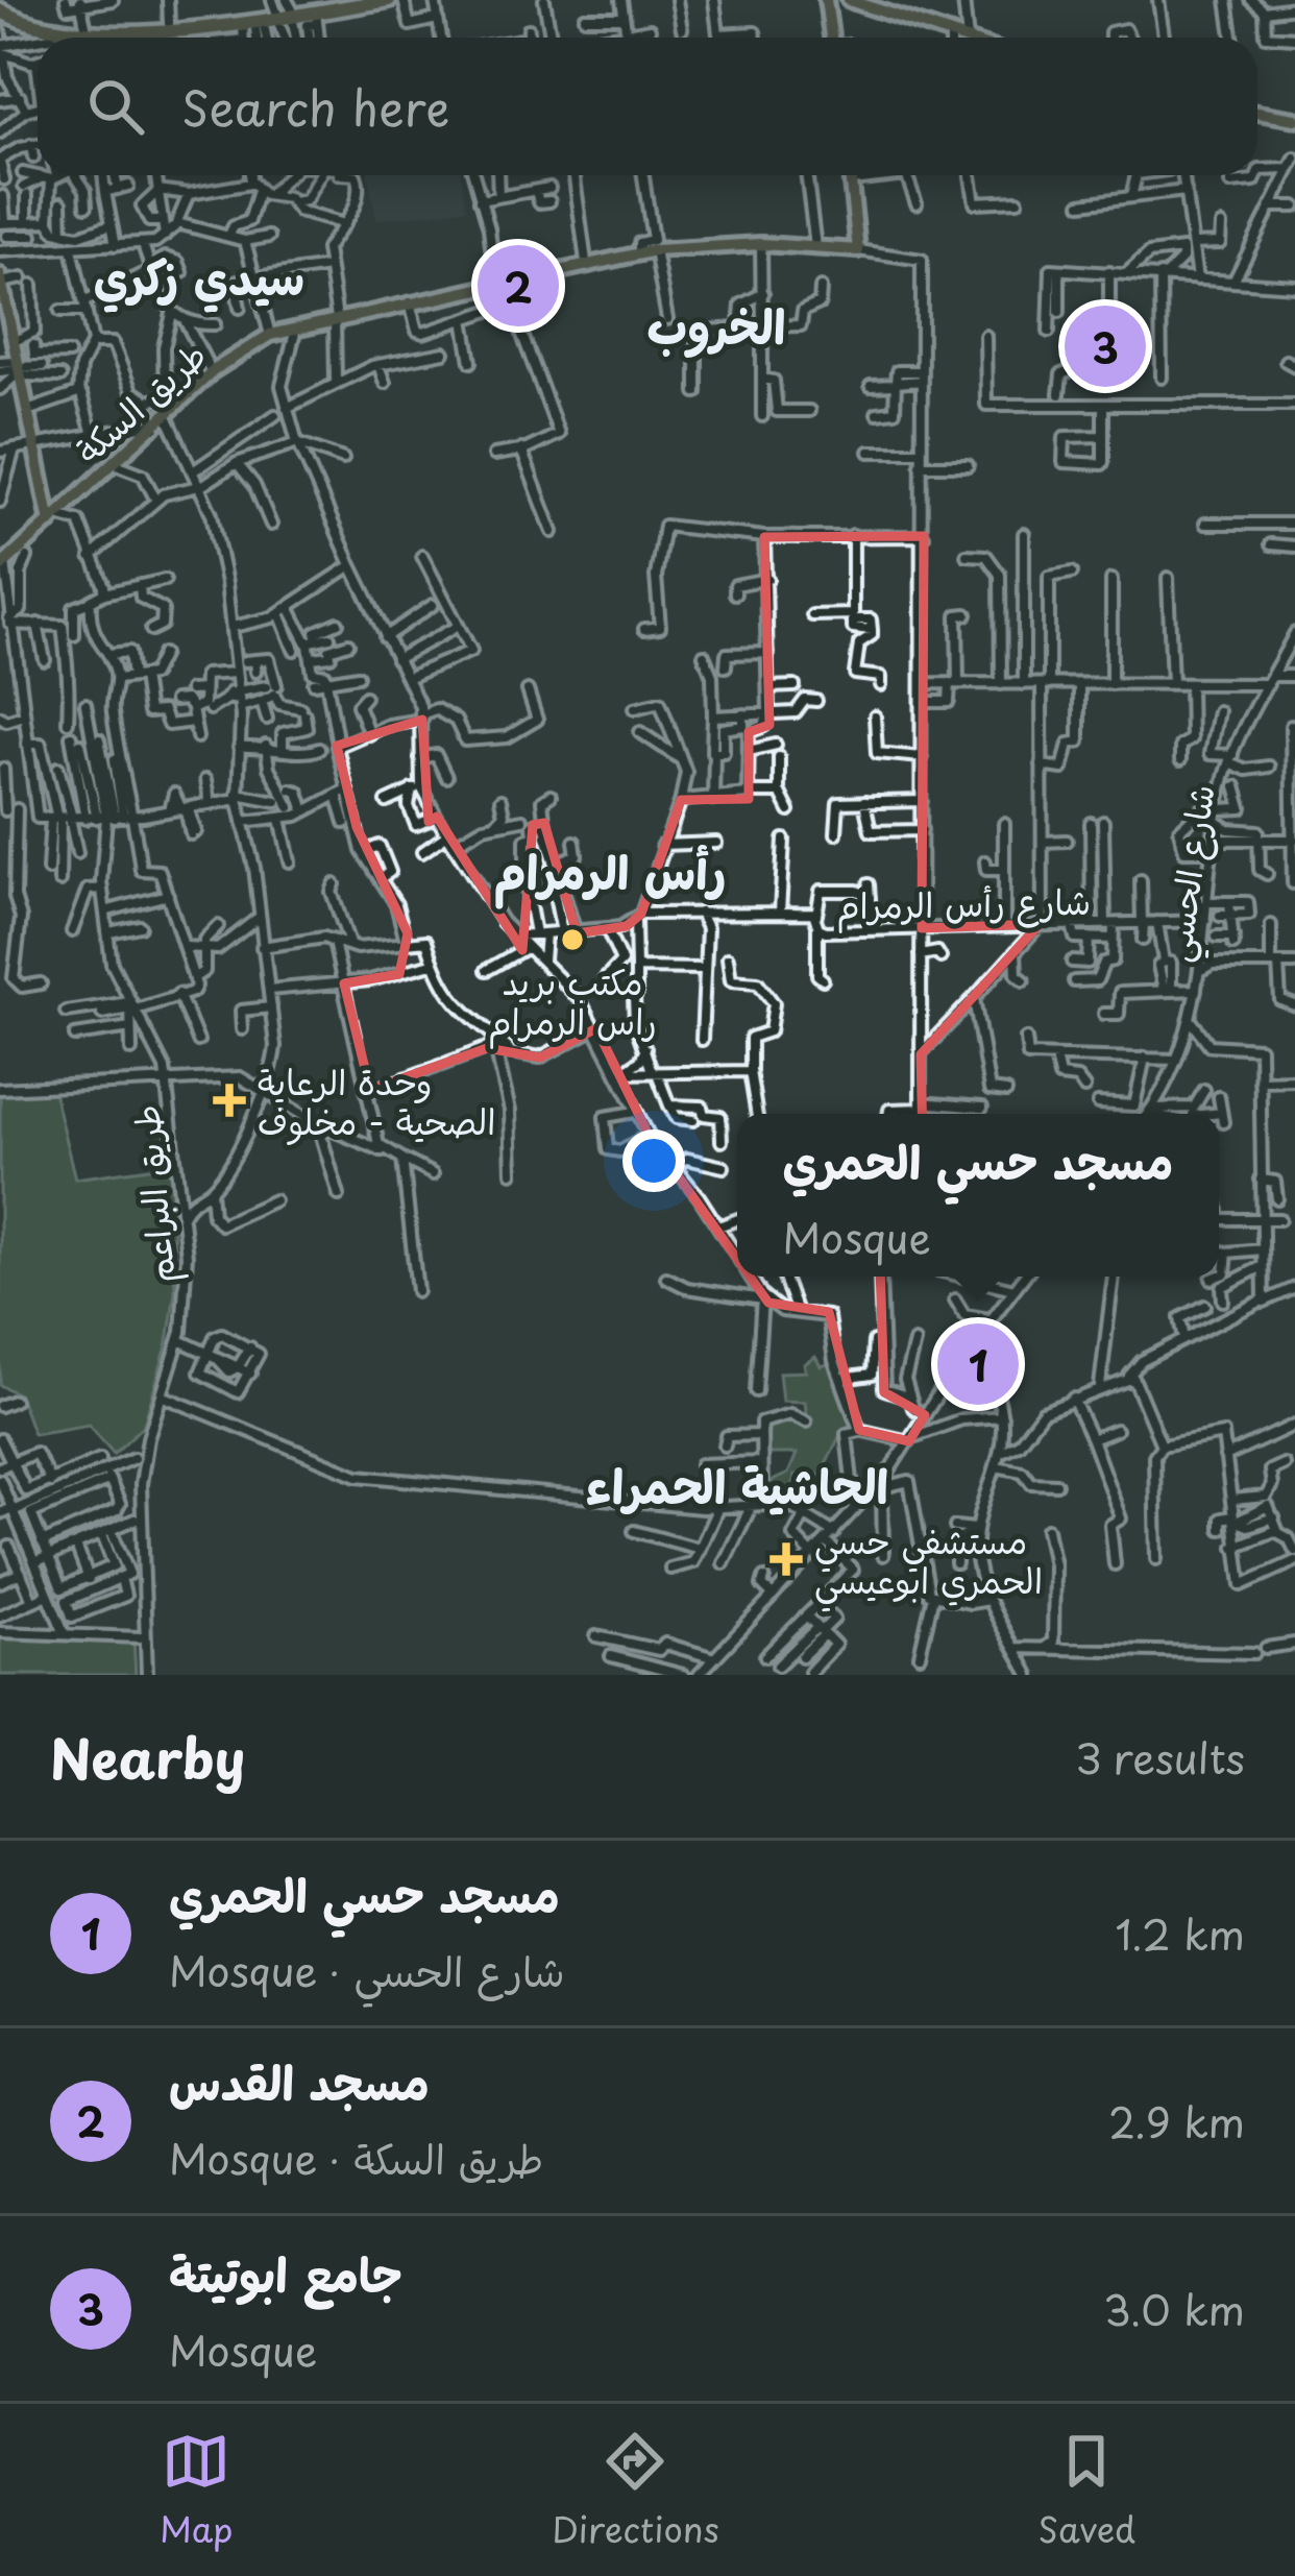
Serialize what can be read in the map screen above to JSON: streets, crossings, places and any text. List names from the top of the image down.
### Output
{
  "streets": {
    "main road": ["طريق السكة"],
    "street": ["شارع الحسي", "شارع رأس الرمرام", "طريق البراعم"]
  },
  "crossings": [
    ["شارع الحسي", "شارع رأس الرمرام"]
  ],
  "districts": [
    "سيدي زكري",
    "الخروب",
    "رأس الرمرام",
    "الحاشية الحمراء"
  ],
  "places": {
    "other": ["مكتب بريد راس الرمرام"],
    "health": ["وحدة الرعاية الصحية - مخلوف", "مستشفي حسي الحمري ابوعيسي"]
  },
  "page": {
    "search": "Search here",
    "pins": ["2", "3", "1"],
    "popup": ["مسجد حسي الحمري", "Mosque"],
    "heading": ["Nearby", "3 results"],
    "list": [
      {
        "mark": "1",
        "name": "مسجد حسي الحمري",
        "note": "Mosque · شارع الحسي",
        "value": "1.2 km"
      },
      {
        "mark": "2",
        "name": "مسجد القدس",
        "note": "Mosque · طريق السكة",
        "value": "2.9 km"
      },
      {
        "mark": "3",
        "name": "جامع ابوتيتة",
        "note": "Mosque",
        "value": "3.0 km"
      }
    ],
    "nav": ["Map", "Directions", "Saved"]
  }
}
